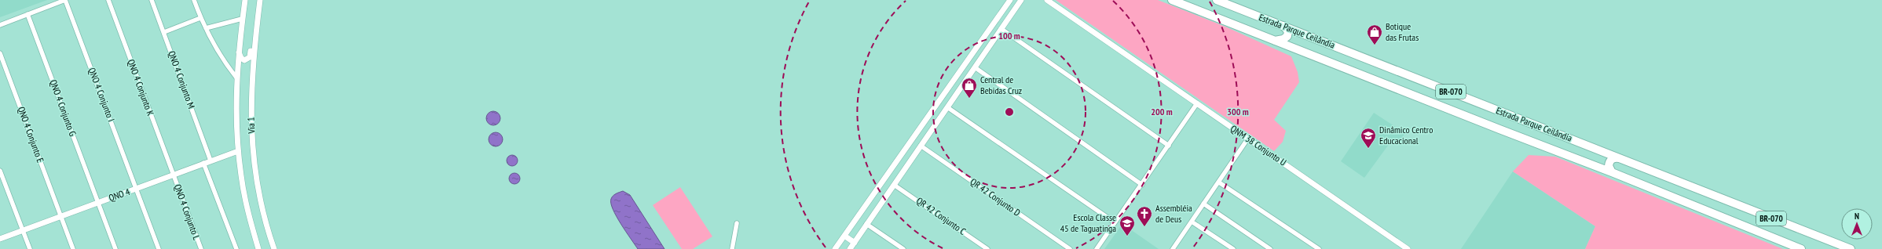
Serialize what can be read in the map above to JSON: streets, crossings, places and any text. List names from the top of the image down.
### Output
{
  "streets": {
    "highway": ["Estrada Parque Ceilândia", "BR-070"],
    "main road": ["Via 1", "QNM 38 Conjunto U", "QNO 4"],
    "street": [
      "QNO 4 Conjunto M",
      "QNO 4 Conjunto K",
      "QNO 4 Conjunto I",
      "QNO 4 Conjunto G",
      "QNO 4 Conjunto E",
      "QR 42 Conjunto D",
      "QNO 4 Conjunto L",
      "QR 42 Conjunto C"
    ]
  },
  "crossings": [
    ["QNO 4 Conjunto M", "QNO 4"],
    ["QNO 4 Conjunto K", "QNO 4"],
    ["QNO 4 Conjunto K", "QNO 4 Conjunto L"],
    ["QNO 4 Conjunto I", "QNO 4"],
    ["QNO 4 Conjunto G", "QNO 4"],
    ["Via 1", "QNO 4"],
    ["QNO 4 Conjunto E", "QNO 4"],
    ["QNO 4", "QNO 4 Conjunto L"]
  ],
  "places": {
    "shop": ["Botique das Frutas", "Central de Bebidas Cruz"],
    "school or university": ["Dinâmico Centro Educacional", "Escola Classe 45 de Taguatinga"],
    "church": ["Assembléia de Deus"]
  },
  "north": "top",
  "rings": ["100 m", "200 m", "300 m"]
}
